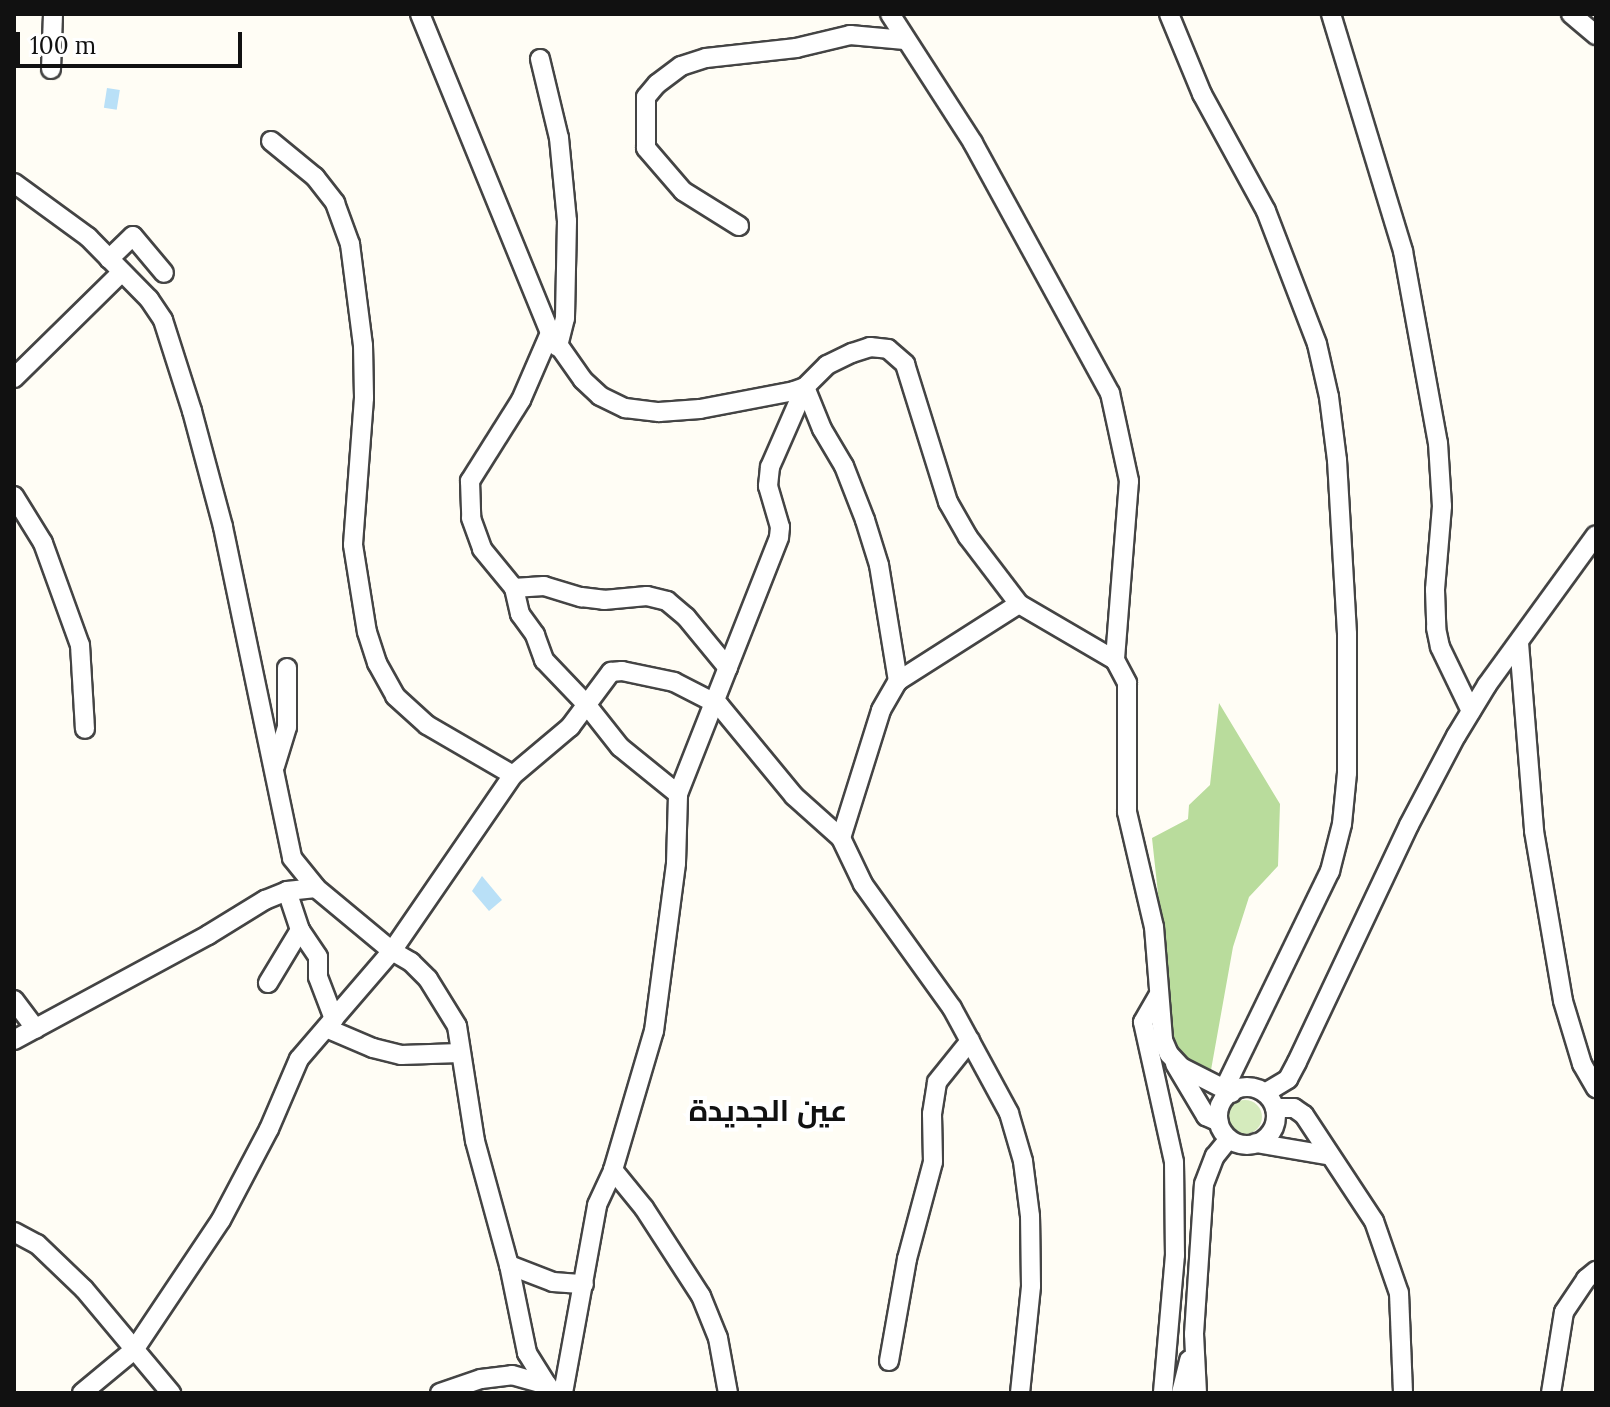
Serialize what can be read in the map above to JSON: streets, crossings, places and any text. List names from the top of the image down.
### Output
{
  "districts": ["عين الجديدة"],
  "scale_bar": "100 m"
}
